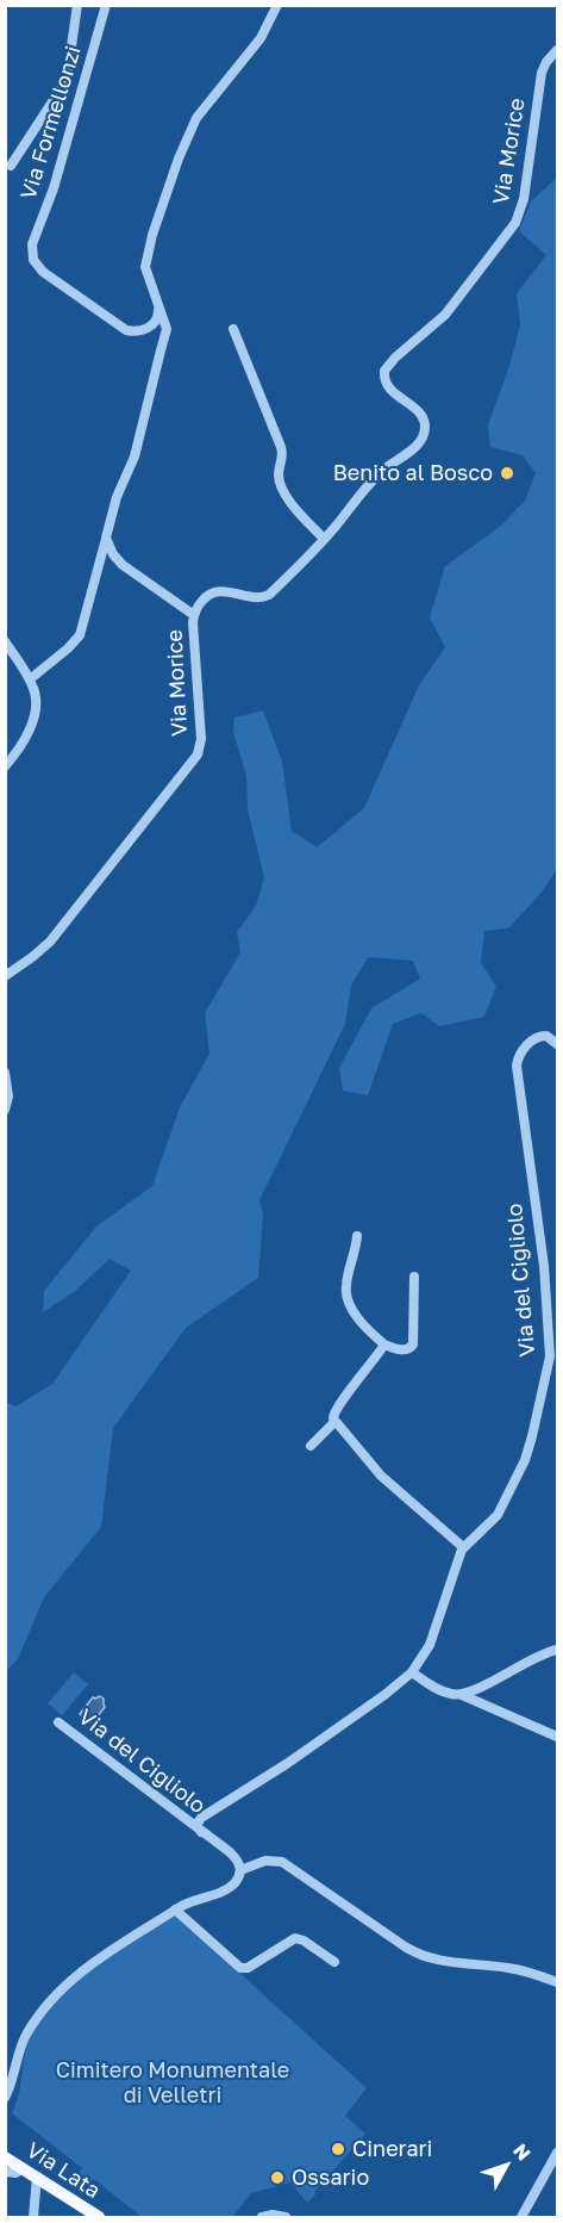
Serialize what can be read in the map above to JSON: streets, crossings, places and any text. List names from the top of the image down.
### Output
{
  "streets": {
    "main road": ["Via Lata"],
    "street": ["Via Formellonzi", "Via Morice", "Via del Cigliolo"]
  },
  "parks": ["Cimitero Monumentale di Velletri"],
  "places": ["Benito al Bosco", "Cinerari", "Ossario"],
  "north": "top right"
}
